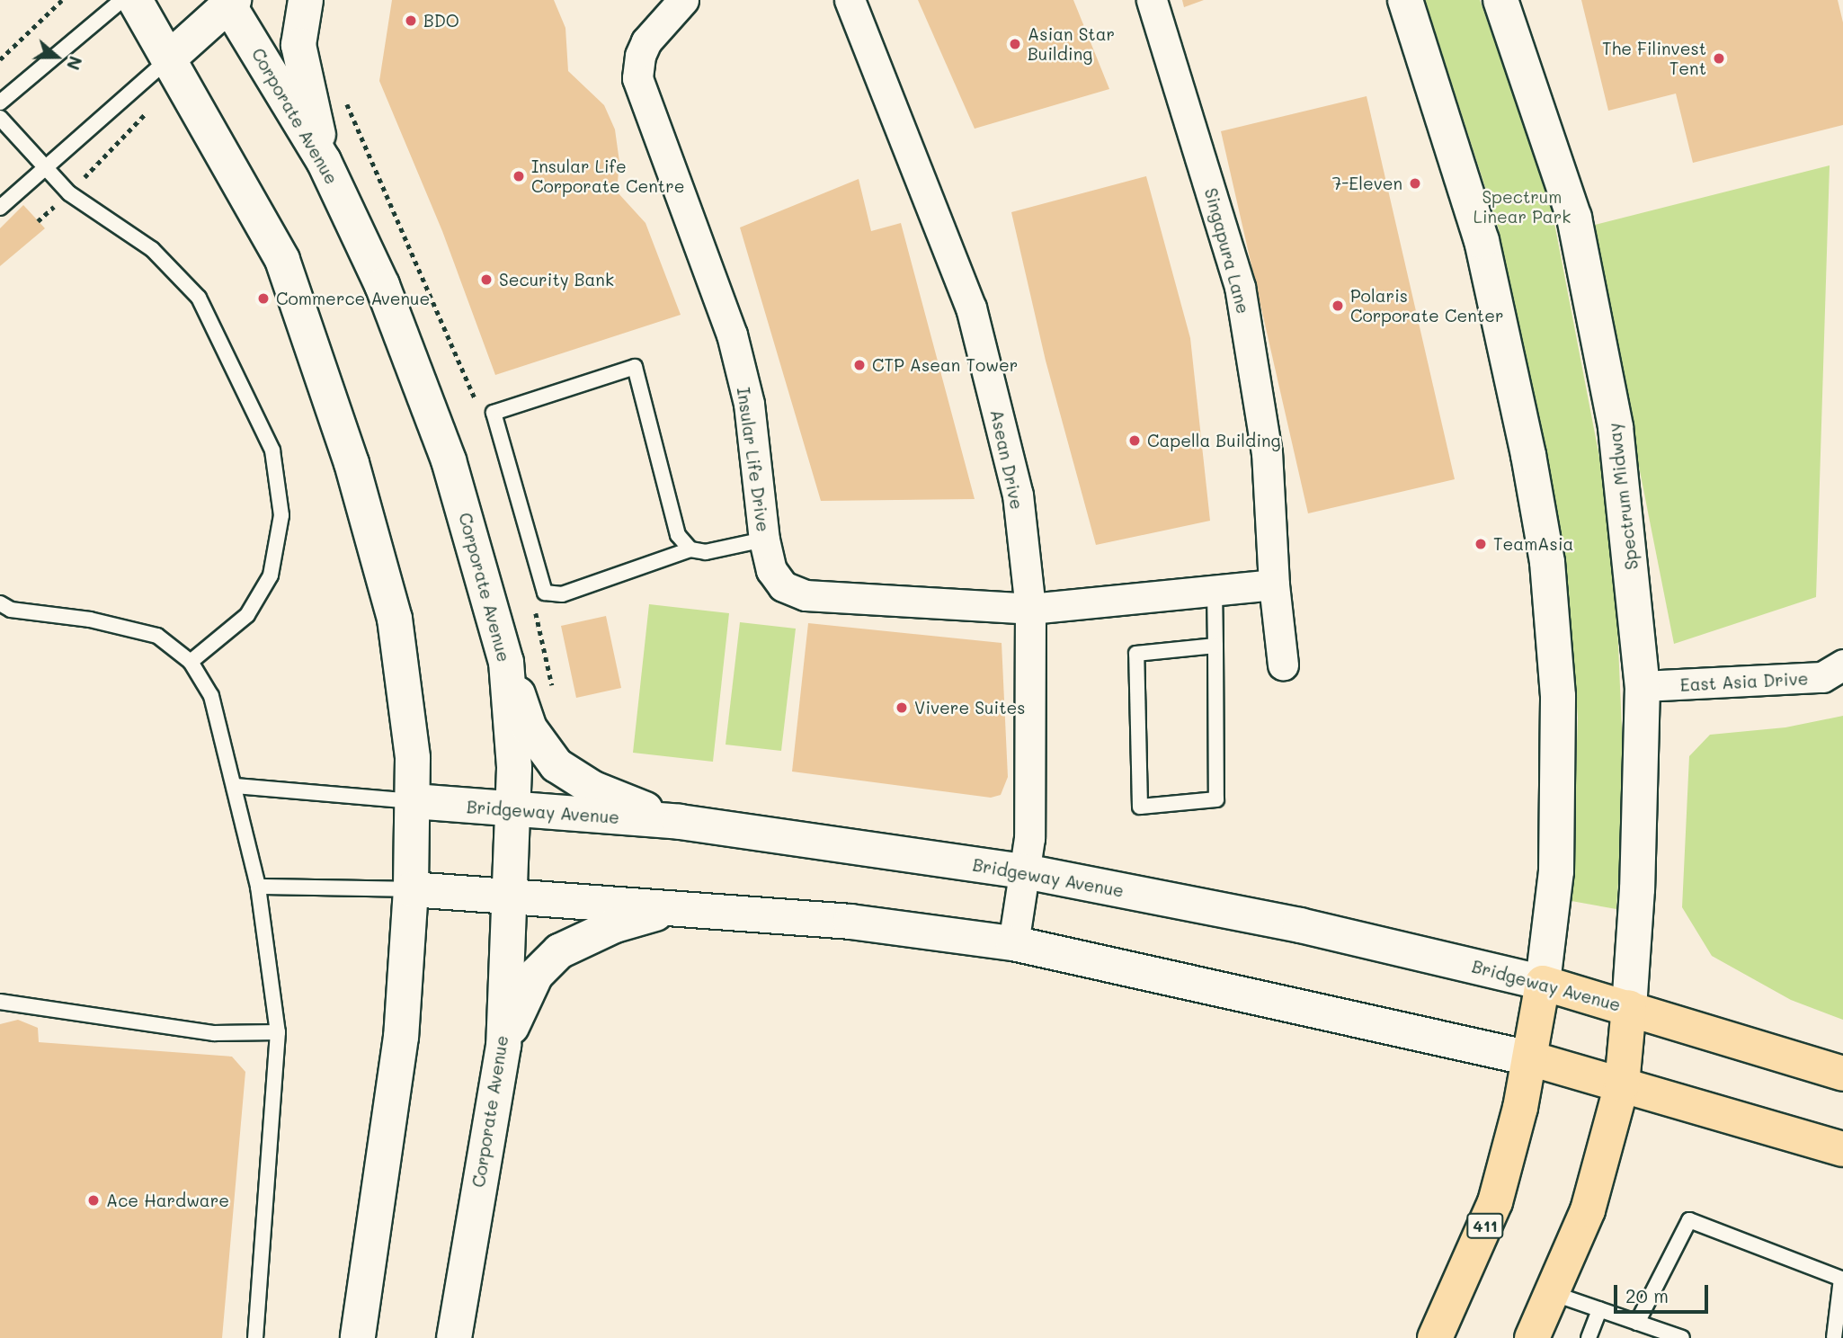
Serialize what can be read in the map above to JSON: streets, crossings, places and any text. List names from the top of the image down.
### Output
{
  "streets": {
    "highway": ["Bridgeway Avenue", "411"],
    "street": [
      "Corporate Avenue",
      "Singapura Lane",
      "Insular Life Drive",
      "Asean Drive",
      "Spectrum Midway",
      "East Asia Drive"
    ]
  },
  "crossings": [
    ["Corporate Avenue", "Bridgeway Avenue"],
    ["Insular Life Drive", "Asean Drive"],
    ["Asean Drive", "Bridgeway Avenue"],
    ["Spectrum Midway", "East Asia Drive"],
    ["Spectrum Midway", "Bridgeway Avenue"],
    ["Bridgeway Avenue", "411"]
  ],
  "parks": ["Spectrum Linear Park"],
  "places": [
    "BDO",
    "Asian Star Building",
    "The Filinvest Tent",
    "Insular Life Corporate Centre",
    "7-Eleven",
    "Security Bank",
    "Commerce Avenue",
    "Polaris Corporate Center",
    "CTP Asean Tower",
    "Capella Building",
    "TeamAsia",
    "Vivere Suites",
    "Ace Hardware"
  ],
  "scale_bar": "20 m",
  "north": "right"
}
